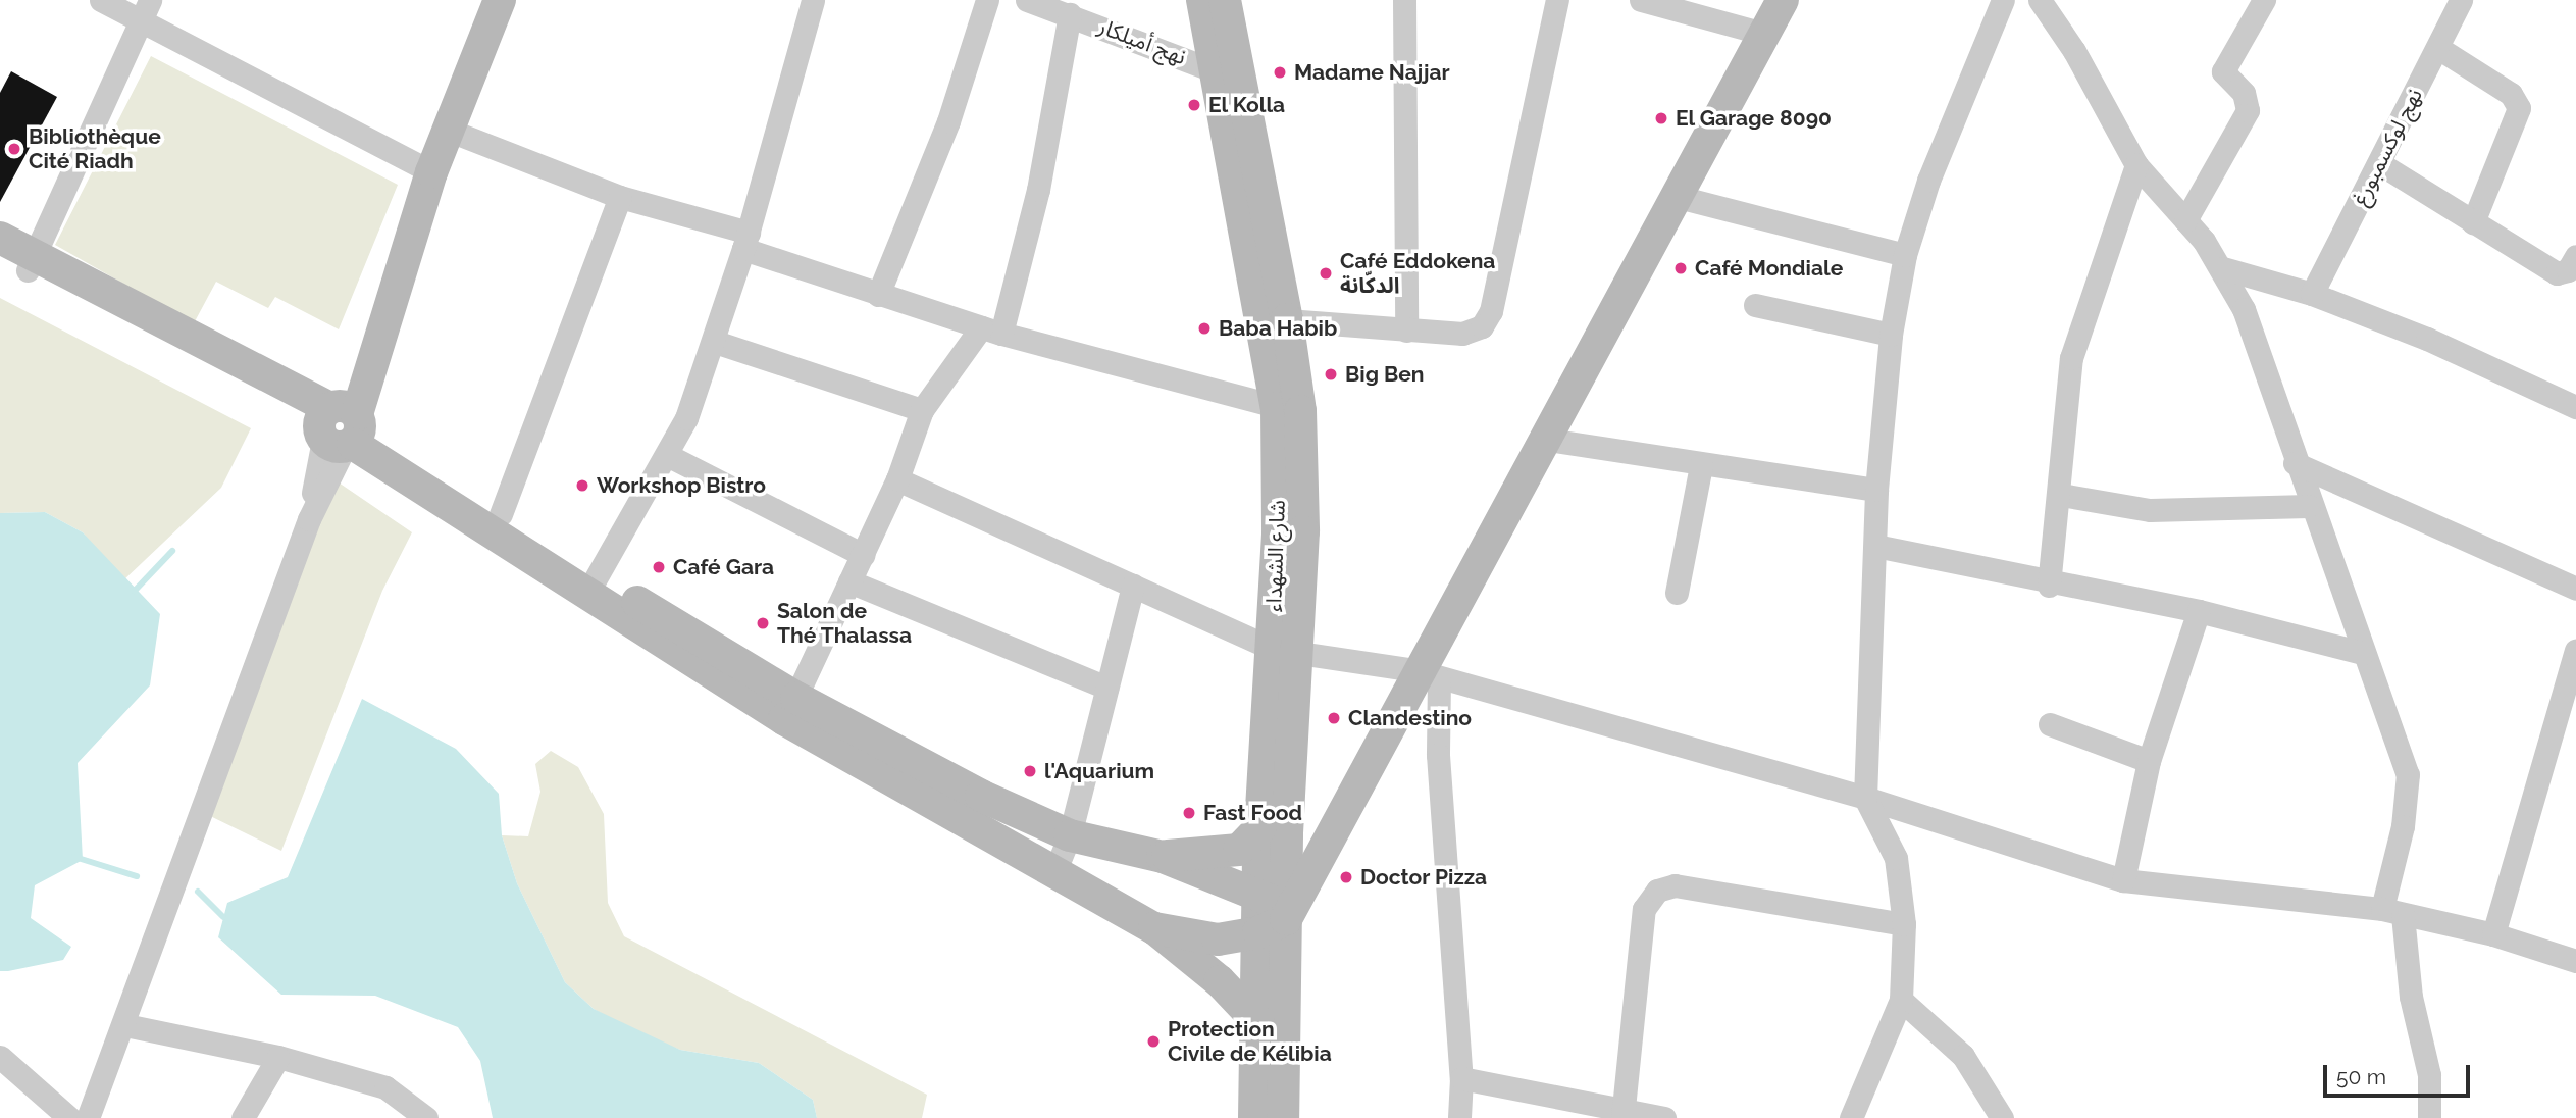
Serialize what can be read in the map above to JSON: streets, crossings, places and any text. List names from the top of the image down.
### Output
{
  "streets": {
    "street": ["نهج أميلكار", "نهج لوكسمبورغ", "شارع الشهداء"]
  },
  "crossings": [
    ["نهج أميلكار", "شارع الشهداء"]
  ],
  "places": [
    "Madame Najjar",
    "El Kolla",
    "El Garage 8090",
    "Bibliothèque Cité Riadh",
    "Café Mondiale",
    "Café Eddokena الدكّانة",
    "Baba Habib",
    "Big Ben",
    "Workshop Bistro",
    "Café Gara",
    "Salon de Thé Thalassa",
    "Clandestino",
    "l'Aquarium",
    "Fast Food",
    "Doctor Pizza",
    "Protection Civile de Kélibia"
  ],
  "scale_bar": "50 m"
}
